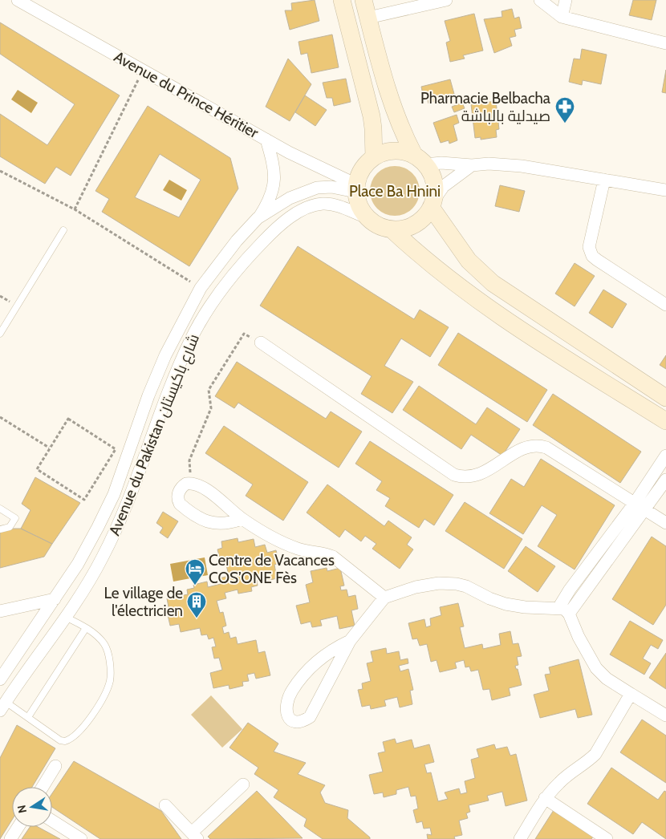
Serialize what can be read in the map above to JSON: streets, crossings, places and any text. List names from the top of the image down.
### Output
{
  "streets": {
    "street": ["Avenue du Prince Héritier", "Avenue du Pakistan شارع باكيستان"]
  },
  "crossings": [
    ["Avenue du Prince Héritier", "Avenue du Pakistan شارع باكيستان"]
  ],
  "parks": ["Place Ba Hnini"],
  "places": {
    "pharmacy": ["Pharmacie Belbacha صيدلية بالباشة"],
    "hotel": ["Centre de Vacances COS’ONE Fès"],
    "building": ["Le village de l'électricien"]
  },
  "north": "left"
}
